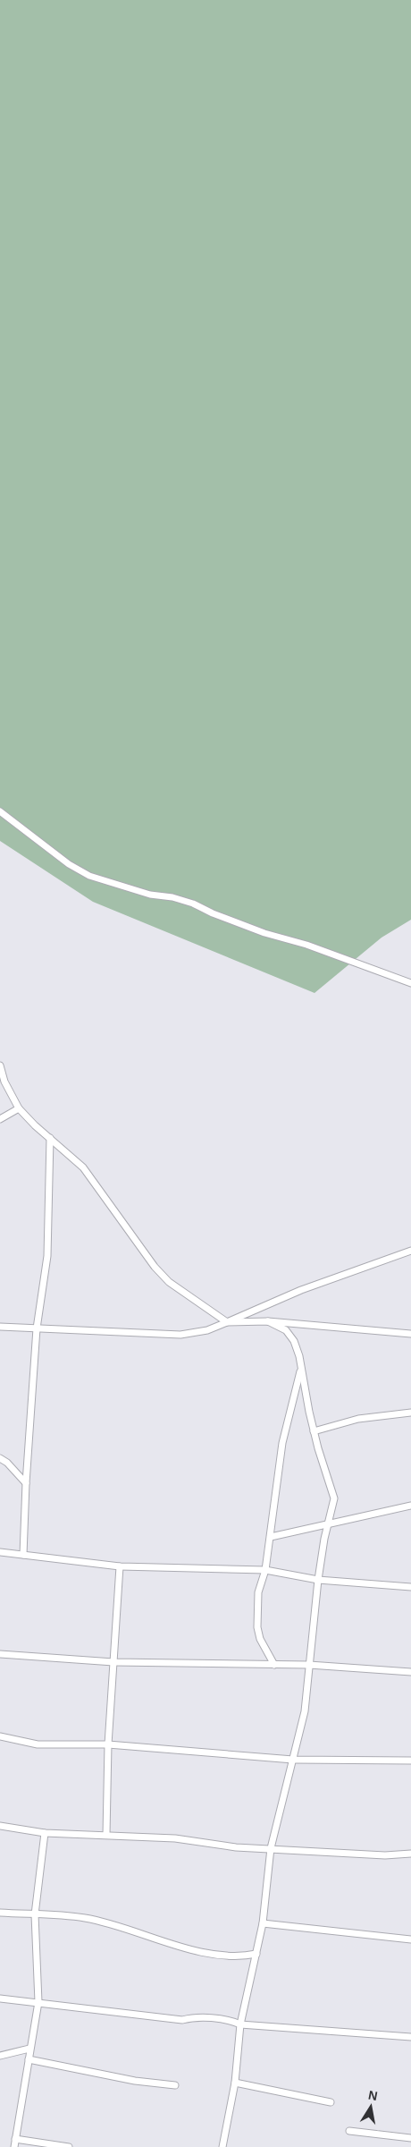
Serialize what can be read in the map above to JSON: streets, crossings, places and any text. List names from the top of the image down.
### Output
{
  "north": "top"
}
